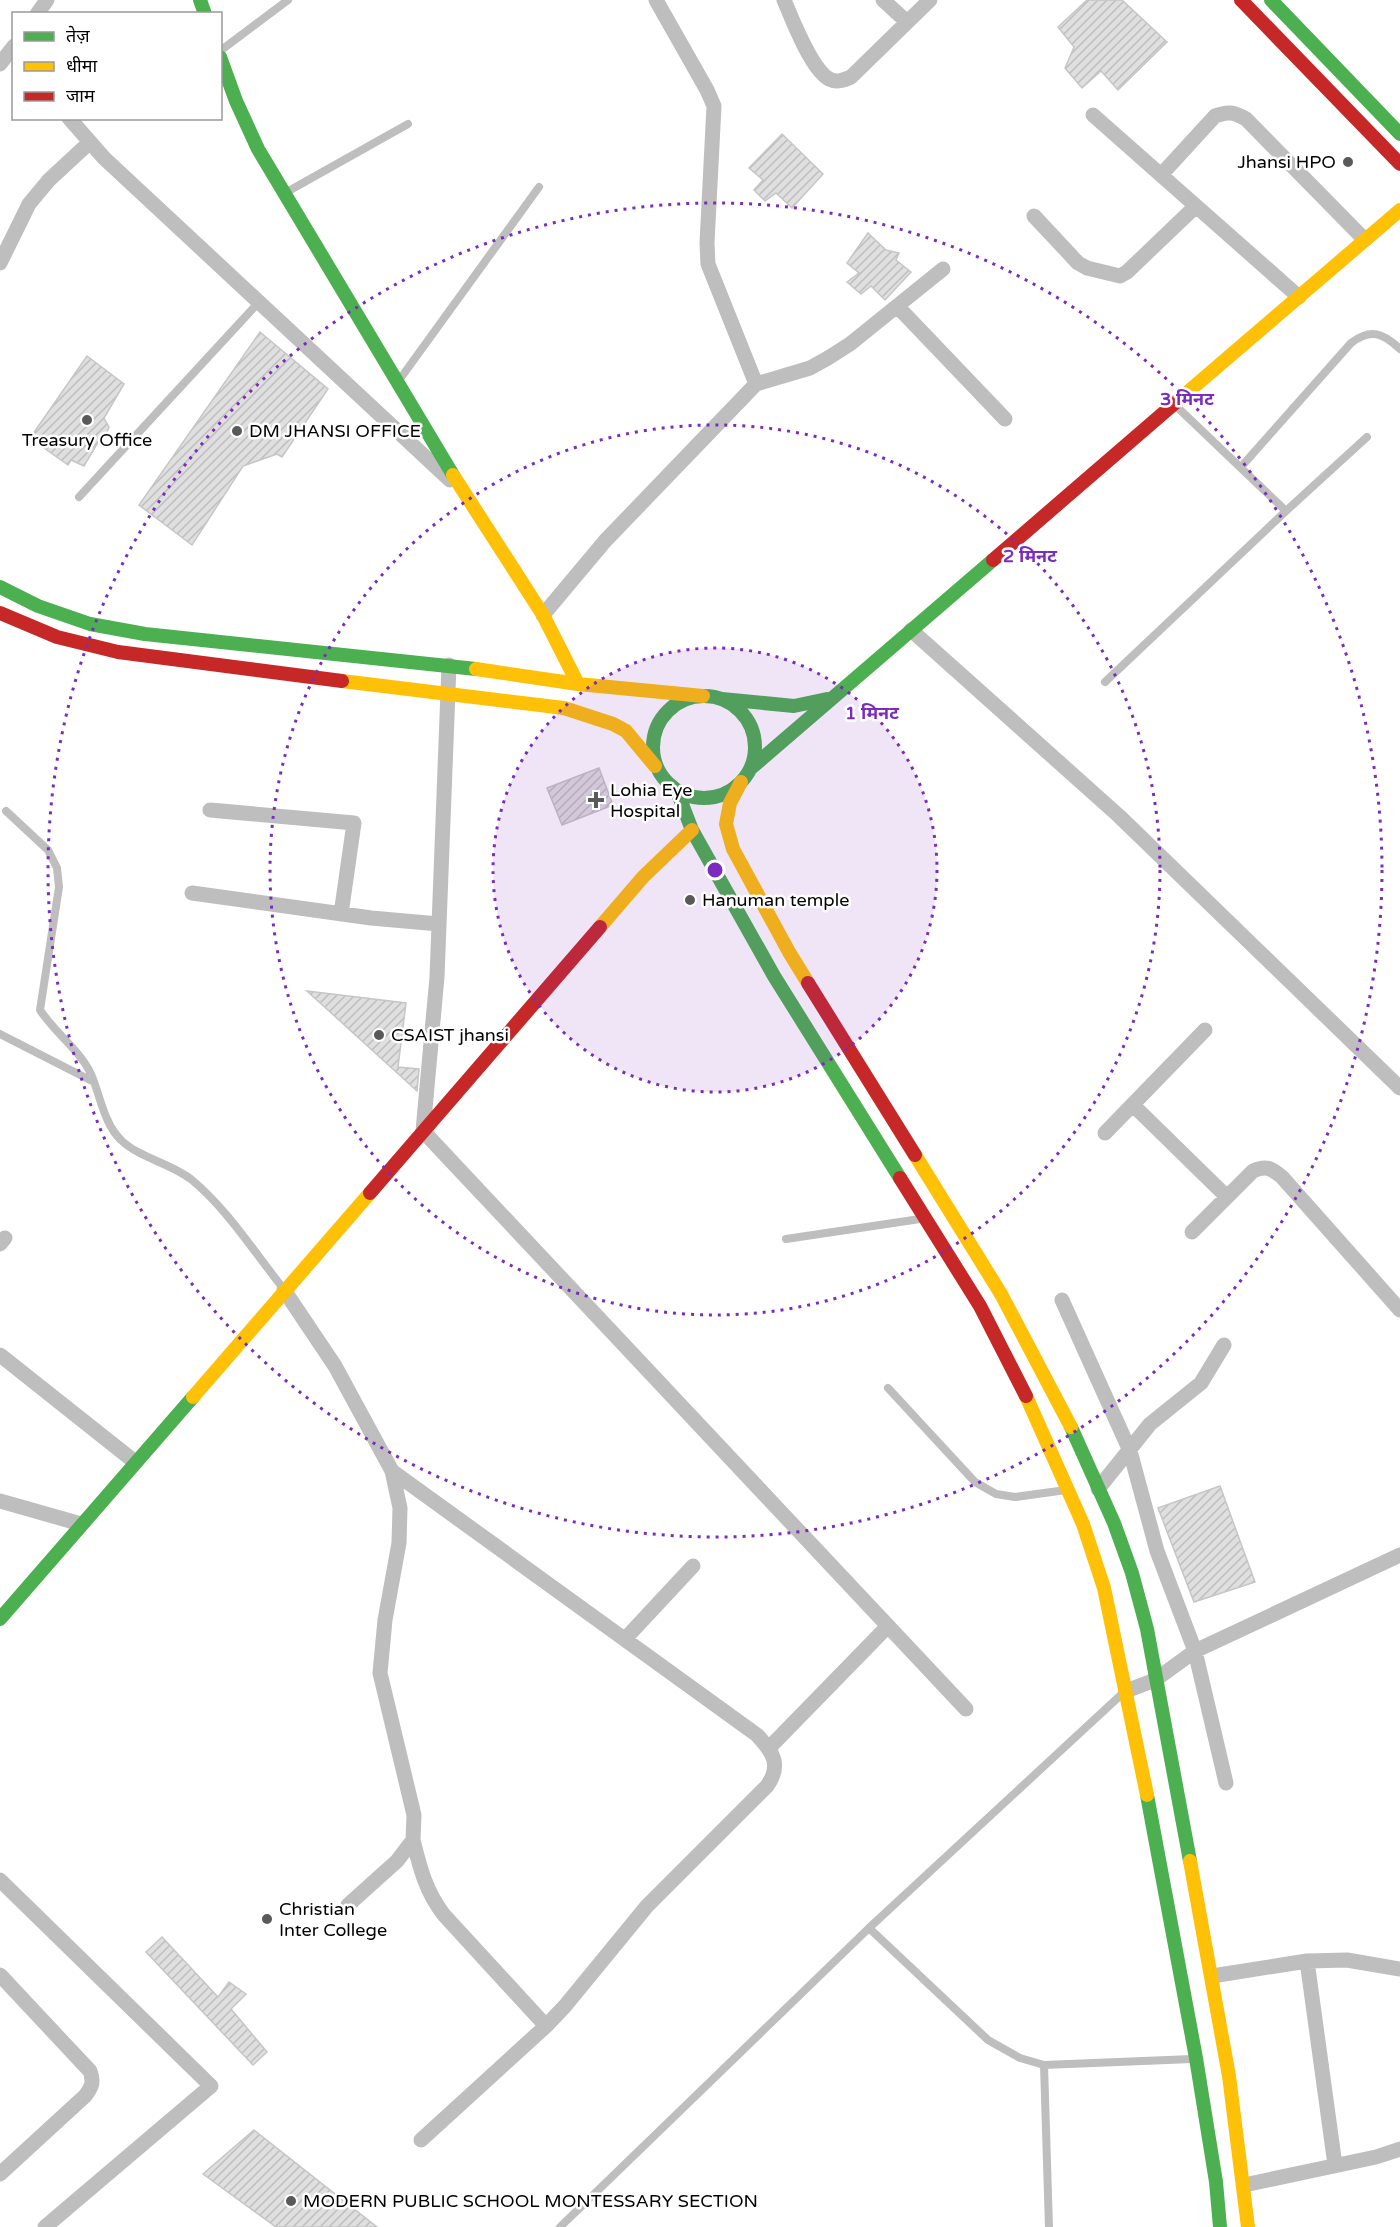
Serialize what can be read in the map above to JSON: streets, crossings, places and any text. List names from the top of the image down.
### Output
{
  "places": {
    "other": [
      "Jhansi HPO",
      "Treasury Office",
      "DM JHANSI OFFICE",
      "Hanuman temple",
      "CSAIST jhansi",
      "Christian Inter College",
      "MODERN PUBLIC SCHOOL MONTESSARY SECTION"
    ],
    "health": ["Lohia Eye Hospital"]
  },
  "legend": ["तेज़", "धीमा", "जाम"],
  "rings": ["3 मिनट", "2 मिनट", "1 मिनट"]
}
